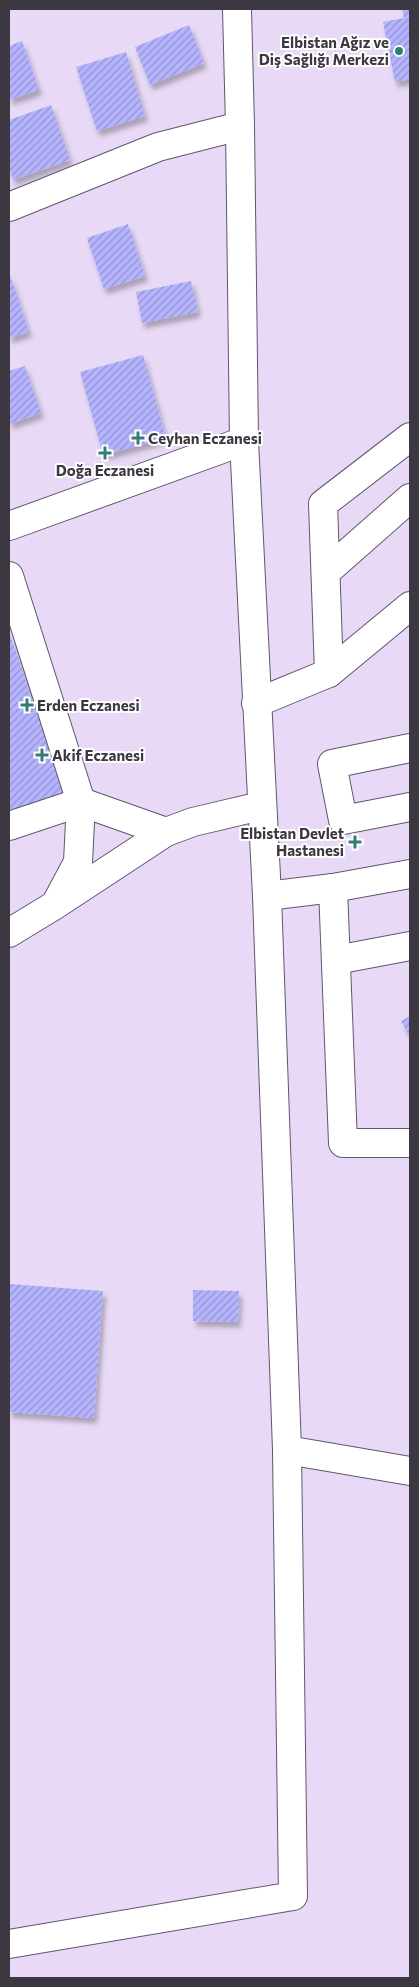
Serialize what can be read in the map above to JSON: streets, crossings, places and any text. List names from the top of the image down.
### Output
{
  "places": {
    "other": ["Elbistan Ağız ve Diş Sağlığı Merkezi"],
    "health": [
      "Ceyhan Eczanesi",
      "Doğa Eczanesi",
      "Erden Eczanesi",
      "Akif Eczanesi",
      "Elbistan Devlet Hastanesi"
    ]
  }
}
